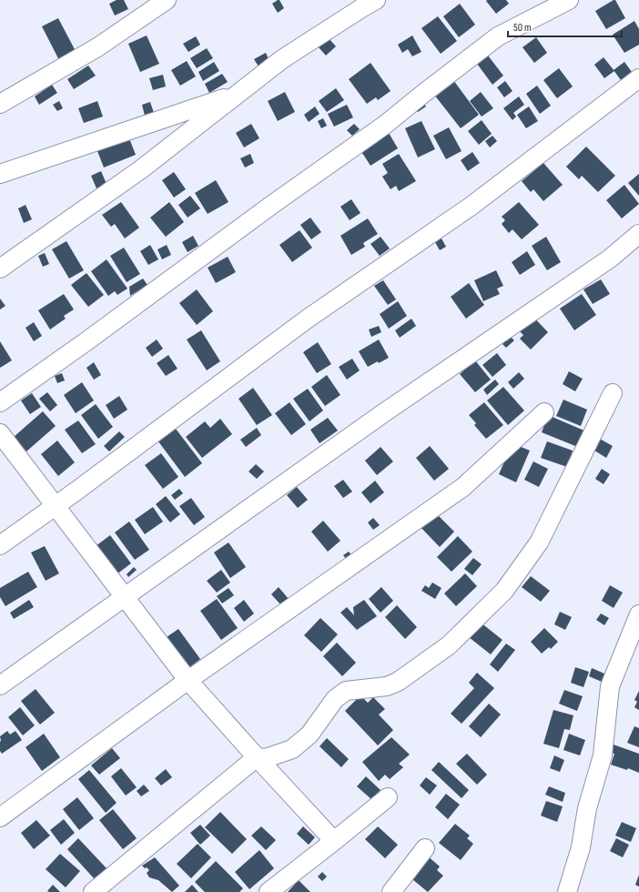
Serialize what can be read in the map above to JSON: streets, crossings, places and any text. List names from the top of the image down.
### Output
{
  "scale_bar": "50 m"
}
